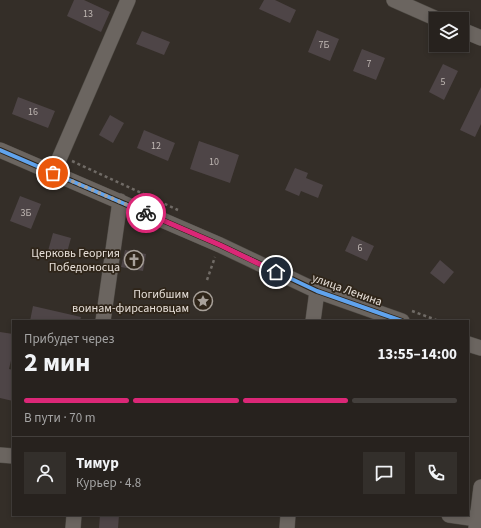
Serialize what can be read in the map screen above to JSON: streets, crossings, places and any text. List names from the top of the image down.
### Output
{
  "streets": {
    "street": ["улица Ленина"]
  },
  "places": {
    "church": ["Церковь Георгия Победоносца"],
    "place": ["Погибшим воинам-фирсановцам"]
  },
  "house_numbers": [
    "13",
    "7Б",
    "7",
    "5",
    "16",
    "12",
    "10",
    "3Б",
    "6"
  ],
  "page": {
    "heading": ["2 мин", "Прибудет через", "13:55–14:00"],
    "panel": ["Тимур", "Курьер · 4.8"],
    "bar": "В пути · 70 m"
  }
}
